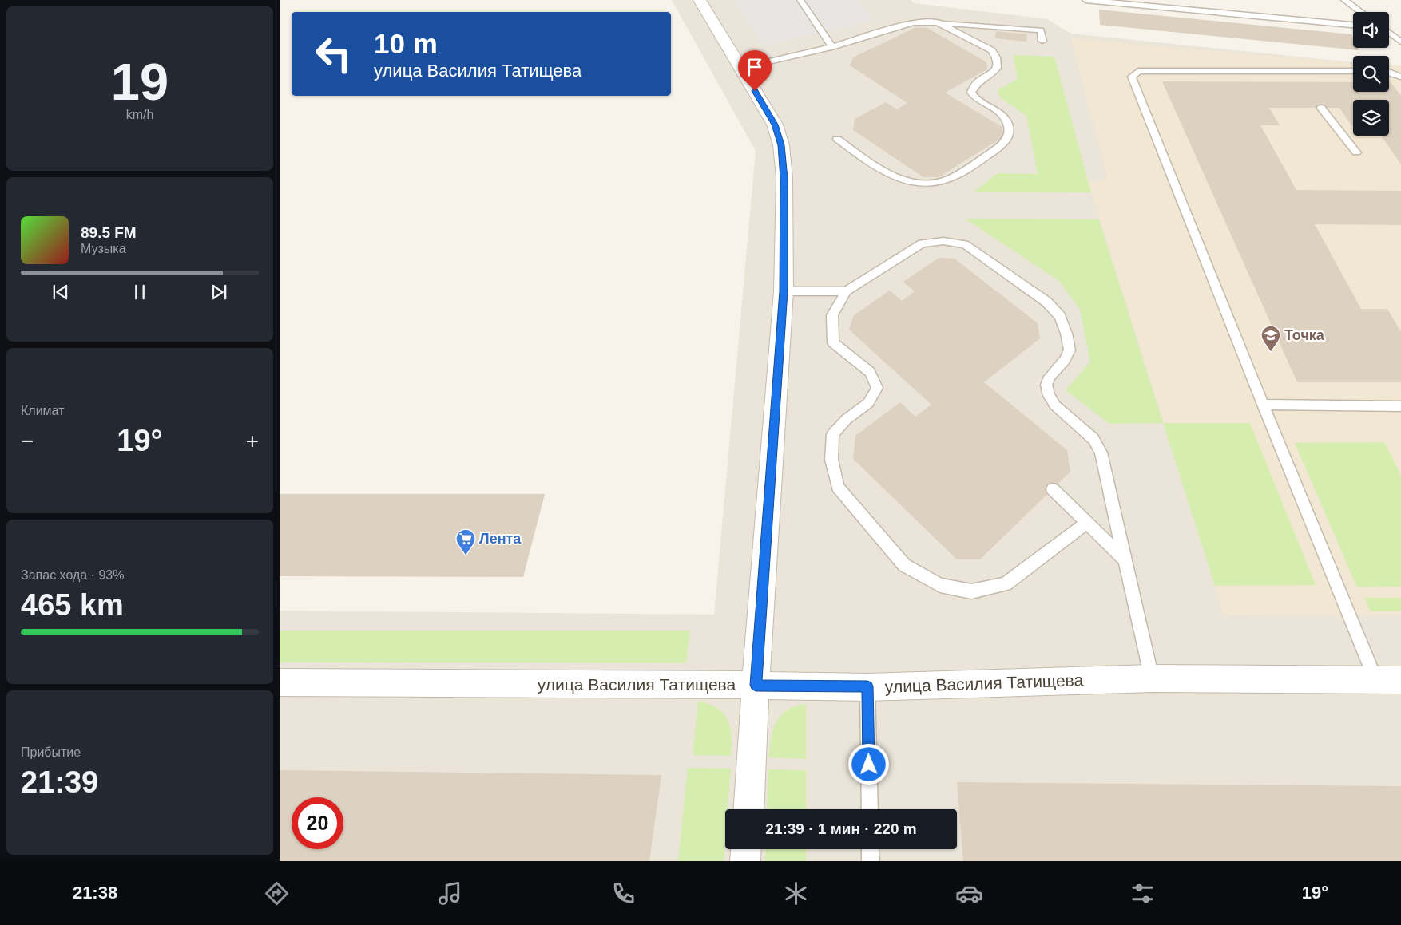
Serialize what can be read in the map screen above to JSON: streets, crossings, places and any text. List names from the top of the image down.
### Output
{
  "streets": {
    "street": ["улица Василия Татищева"]
  },
  "places": {
    "school or university": ["Точка"],
    "supermarket": ["Лента"]
  },
  "page": {
    "tile": [
      ["19", "km/h"],
      "Климат",
      ["Запас хода · 93%", "465 km"],
      ["Прибытие", "21:39"]
    ],
    "turn": ["10 m", "улица Василия Татищева"],
    "song": ["89.5 FM", "Музыка"],
    "heat": ["−", "19°", "+"],
    "limit": "20",
    "trip": "21:39 · 1 мин · 220 m",
    "tabs": ["21:38", "19°"]
  }
}
